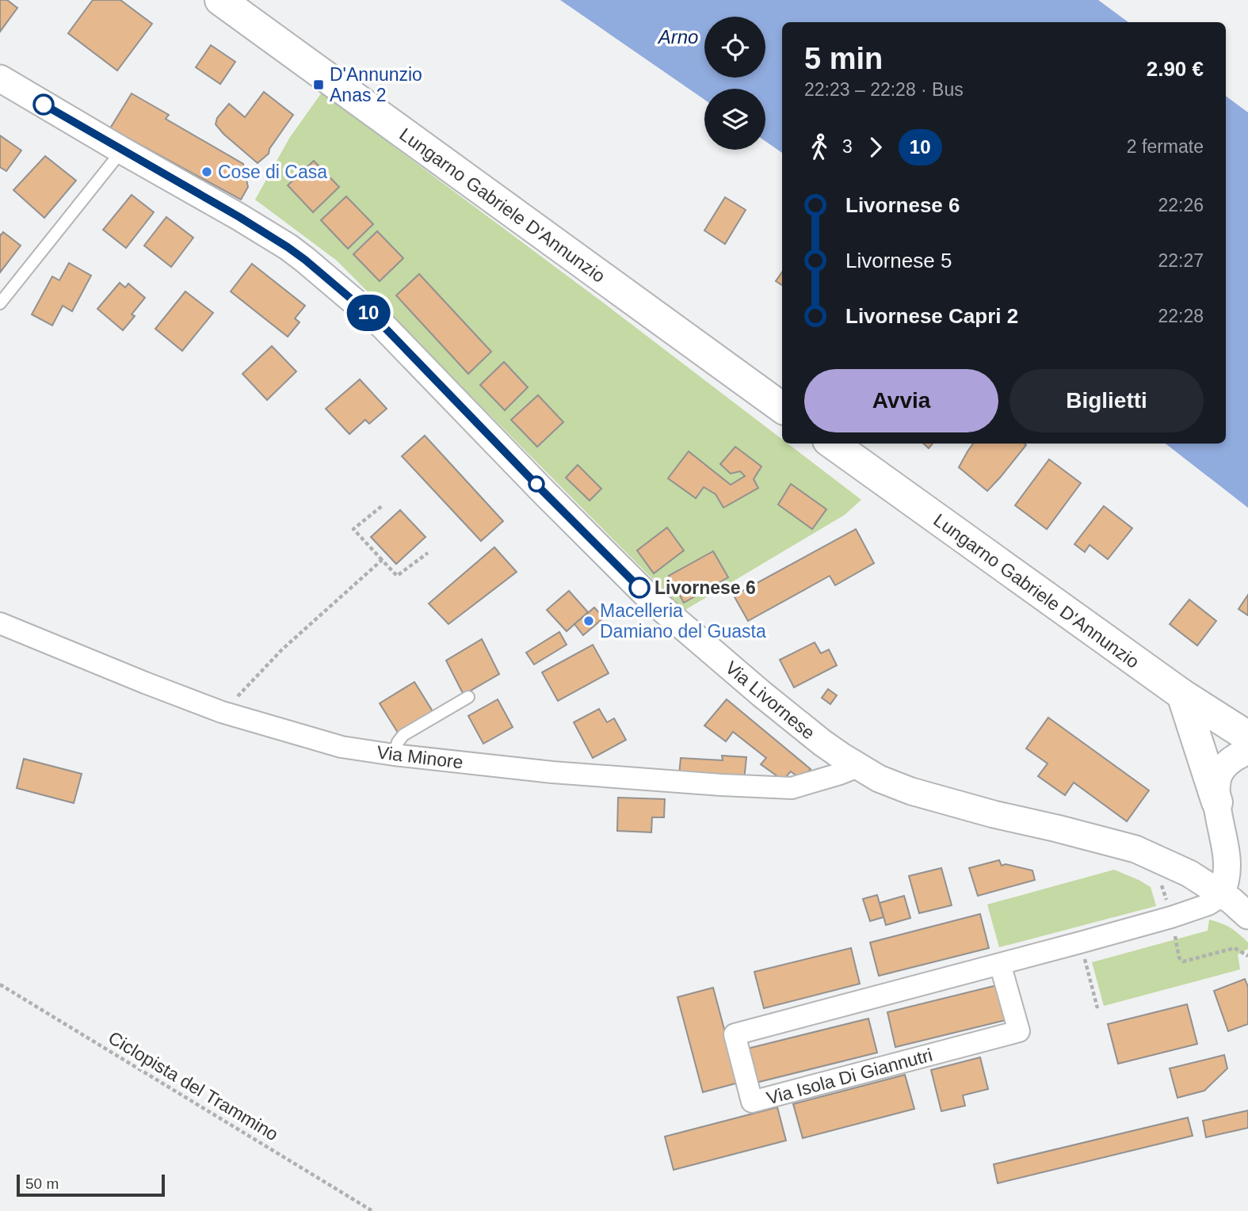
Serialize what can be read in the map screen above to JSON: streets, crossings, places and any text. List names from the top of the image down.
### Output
{
  "streets": {
    "main road": ["Lungarno Gabriele D'Annunzio"],
    "street": ["Via Livornese", "Via Minore", "Via Isola Di Giannutri"],
    "path": ["Ciclopista del Trammino"]
  },
  "crossings": [
    ["Via Livornese", "Via Minore"],
    ["Via Livornese", "Via Isola Di Giannutri"]
  ],
  "water": ["Arno"],
  "places": {
    "transit": ["D'Annunzio Anas 2"],
    "other": ["Cose di Casa", "Livornese 6", "Macelleria Damiano del Guasta"]
  },
  "lines": ["bus line 10"],
  "scale_bar": "50 m",
  "page": {
    "on_map": "10",
    "heading": ["5 min", "22:23 – 22:28 · Bus", "2.90 €"],
    "legs": ["3", "10", "2 fermate"],
    "list": [
      {
        "name": "Livornese 6",
        "value": "22:26"
      },
      {
        "name": "Livornese 5",
        "value": "22:27"
      },
      {
        "name": "Livornese Capri 2",
        "value": "22:28"
      }
    ],
    "buttons": ["Avvia", "Biglietti"],
    "scale": "50 m"
  }
}
